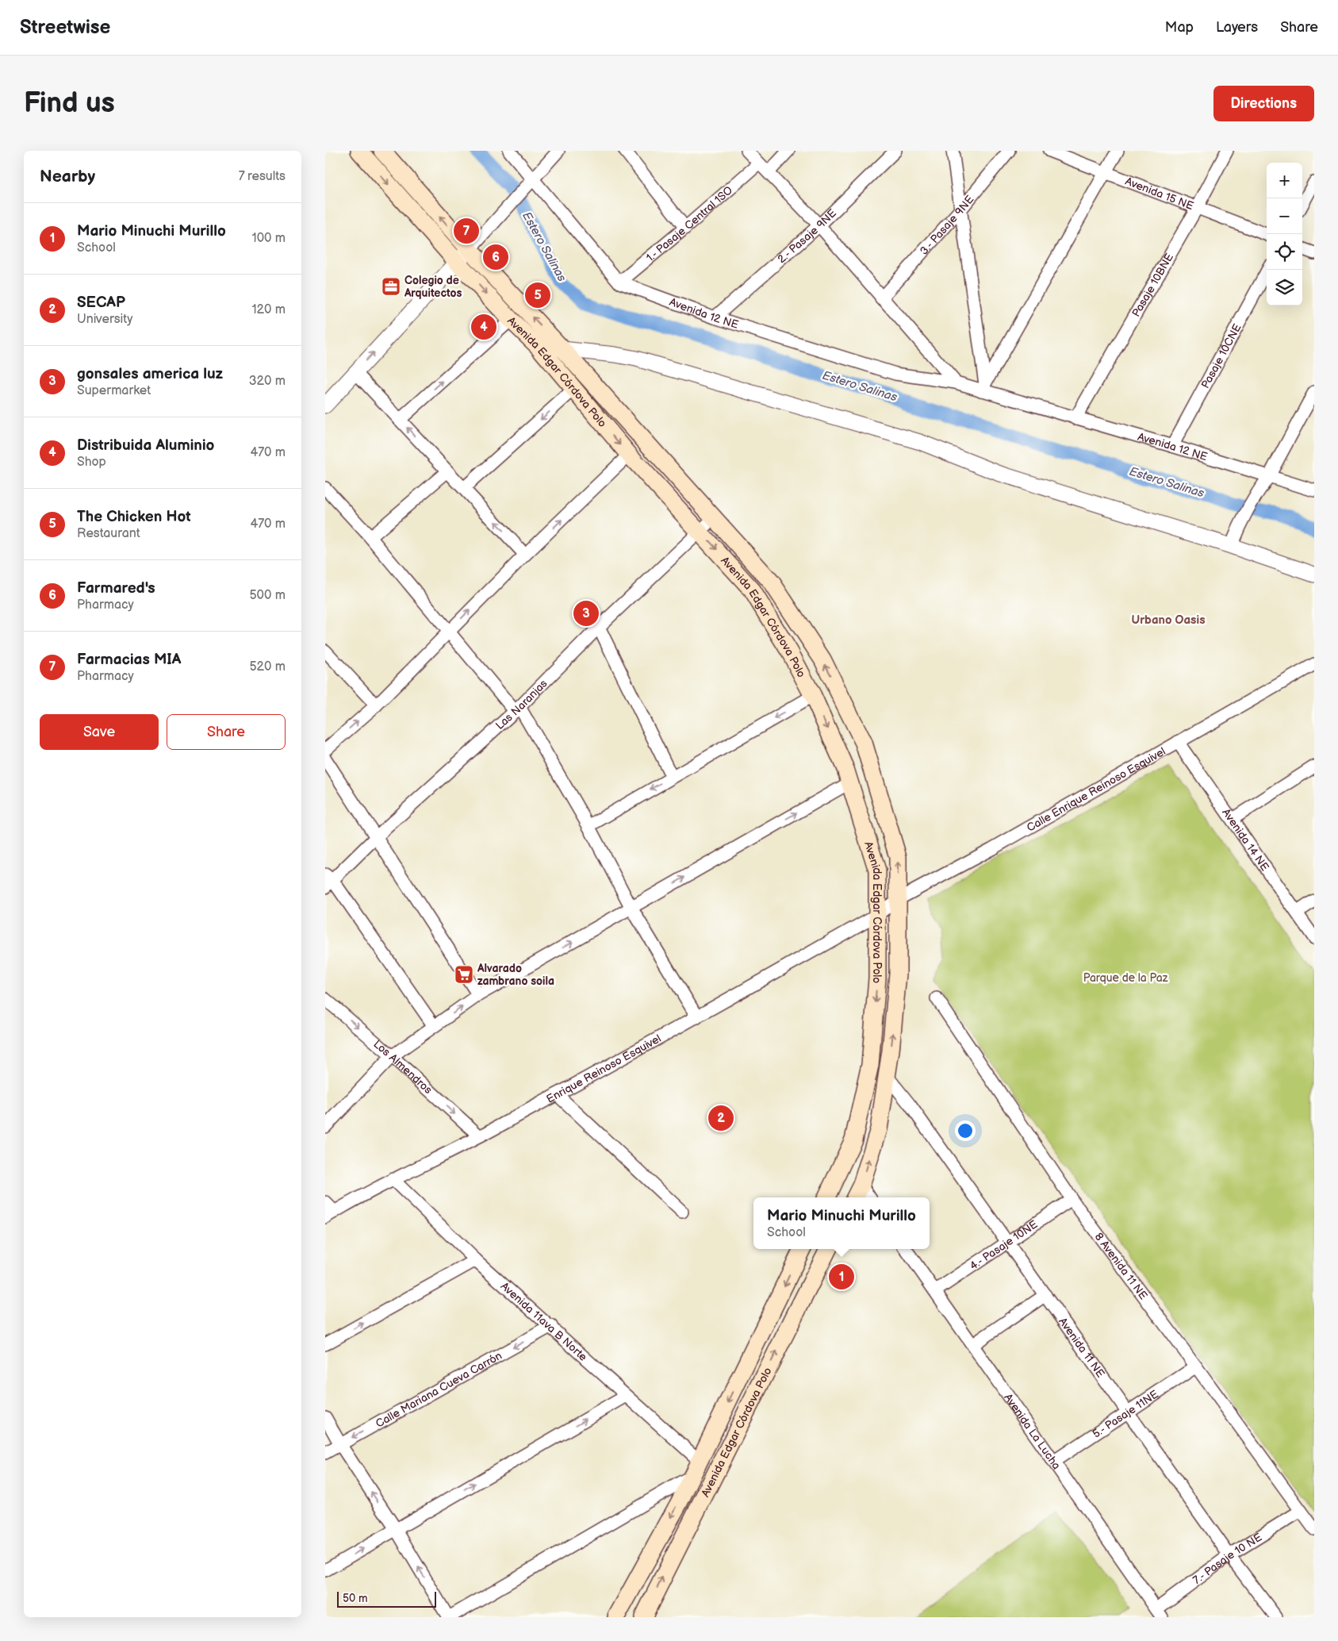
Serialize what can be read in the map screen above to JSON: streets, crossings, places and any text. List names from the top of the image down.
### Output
{
  "streets": {
    "main road": ["Avenida Edgar Córdova Polo"],
    "street": [
      "Avenida 15 NE",
      "1.- Pasaje Central 1SO",
      "3.- Pasaje 9NE",
      "2.- Pasaje 9NE",
      "Pasaje 10BNE",
      "Avenida 12 NE",
      "Pasaje 10CNE",
      "Las Naranjas",
      "Calle Enrique Reinoso Esquivel",
      "Avenida 14 NE",
      "Los Almendros",
      "Enrique Reinoso Esquivel",
      "4.- Pasaje 10NE",
      "8 Avenida 11 NE",
      "Avenida 11ava B Norte",
      "Avenida 11 NE",
      "Calle Mariana Cueva Carrón",
      "5.- Pasaje 11NE",
      "Avenida La Lucha",
      "7.- Pasaje 10 NE"
    ]
  },
  "crossings": [
    ["Avenida 15 NE", "Pasaje 10BNE"],
    ["1.- Pasaje Central 1SO", "Avenida 12 NE"],
    ["2.- Pasaje 9NE", "Avenida 12 NE"],
    ["Pasaje 10BNE", "Avenida 12 NE"],
    ["Avenida 12 NE", "Pasaje 10CNE"],
    ["Avenida Edgar Córdova Polo", "Las Naranjas"],
    ["Avenida Edgar Córdova Polo", "Calle Enrique Reinoso Esquivel"],
    ["Avenida Edgar Córdova Polo", "Enrique Reinoso Esquivel"],
    ["Avenida Edgar Córdova Polo", "Avenida 11ava B Norte"],
    ["Avenida Edgar Córdova Polo", "Avenida 11 NE"],
    ["Calle Enrique Reinoso Esquivel", "Avenida 14 NE"],
    ["Calle Enrique Reinoso Esquivel", "Enrique Reinoso Esquivel"],
    ["Los Almendros", "Enrique Reinoso Esquivel"],
    ["Enrique Reinoso Esquivel", "Avenida 11ava B Norte"],
    ["4.- Pasaje 10NE", "8 Avenida 11 NE"],
    ["4.- Pasaje 10NE", "Avenida 11 NE"],
    ["4.- Pasaje 10NE", "Avenida La Lucha"],
    ["8 Avenida 11 NE", "5.- Pasaje 11NE"],
    ["8 Avenida 11 NE", "7.- Pasaje 10 NE"],
    ["Avenida 11ava B Norte", "Calle Mariana Cueva Carrón"],
    ["Avenida 11 NE", "5.- Pasaje 11NE"],
    ["Avenida 11 NE", "7.- Pasaje 10 NE"],
    ["5.- Pasaje 11NE", "Avenida La Lucha"],
    ["Avenida La Lucha", "7.- Pasaje 10 NE"]
  ],
  "districts": ["Urbano Oasis"],
  "water": ["Estero Salinas"],
  "parks": ["Parque de la Paz"],
  "places": {
    "office": ["Colegio de Arquitectos"],
    "supermarket": ["Alvarado zambrano soila"]
  },
  "scale_bar": "50 m",
  "page": {
    "header": "Streetwise",
    "nav": ["Map", "Layers", "Share"],
    "buttons": [
      "Directions",
      ["Save", "Share"]
    ],
    "title": "Find us",
    "heading": ["Nearby", "7 results"],
    "map_buttons": ["+", "−"],
    "list": [
      {
        "mark": "1",
        "name": "Mario Minuchi Murillo",
        "note": "School",
        "value": "100 m"
      },
      {
        "mark": "2",
        "name": "SECAP",
        "note": "University",
        "value": "120 m"
      },
      {
        "mark": "3",
        "name": "gonsales america luz",
        "note": "Supermarket",
        "value": "320 m"
      },
      {
        "mark": "4",
        "name": "Distribuida Aluminio",
        "note": "Shop",
        "value": "470 m"
      },
      {
        "mark": "5",
        "name": "The Chicken Hot",
        "note": "Restaurant",
        "value": "470 m"
      },
      {
        "mark": "6",
        "name": "Farmared's",
        "note": "Pharmacy",
        "value": "500 m"
      },
      {
        "mark": "7",
        "name": "Farmacias MIA",
        "note": "Pharmacy",
        "value": "520 m"
      }
    ],
    "pins": [
      "7",
      "6",
      "5",
      "4",
      "3",
      "2",
      "1"
    ],
    "popup": ["Mario Minuchi Murillo", "School"],
    "scale": "50 m"
  }
}
